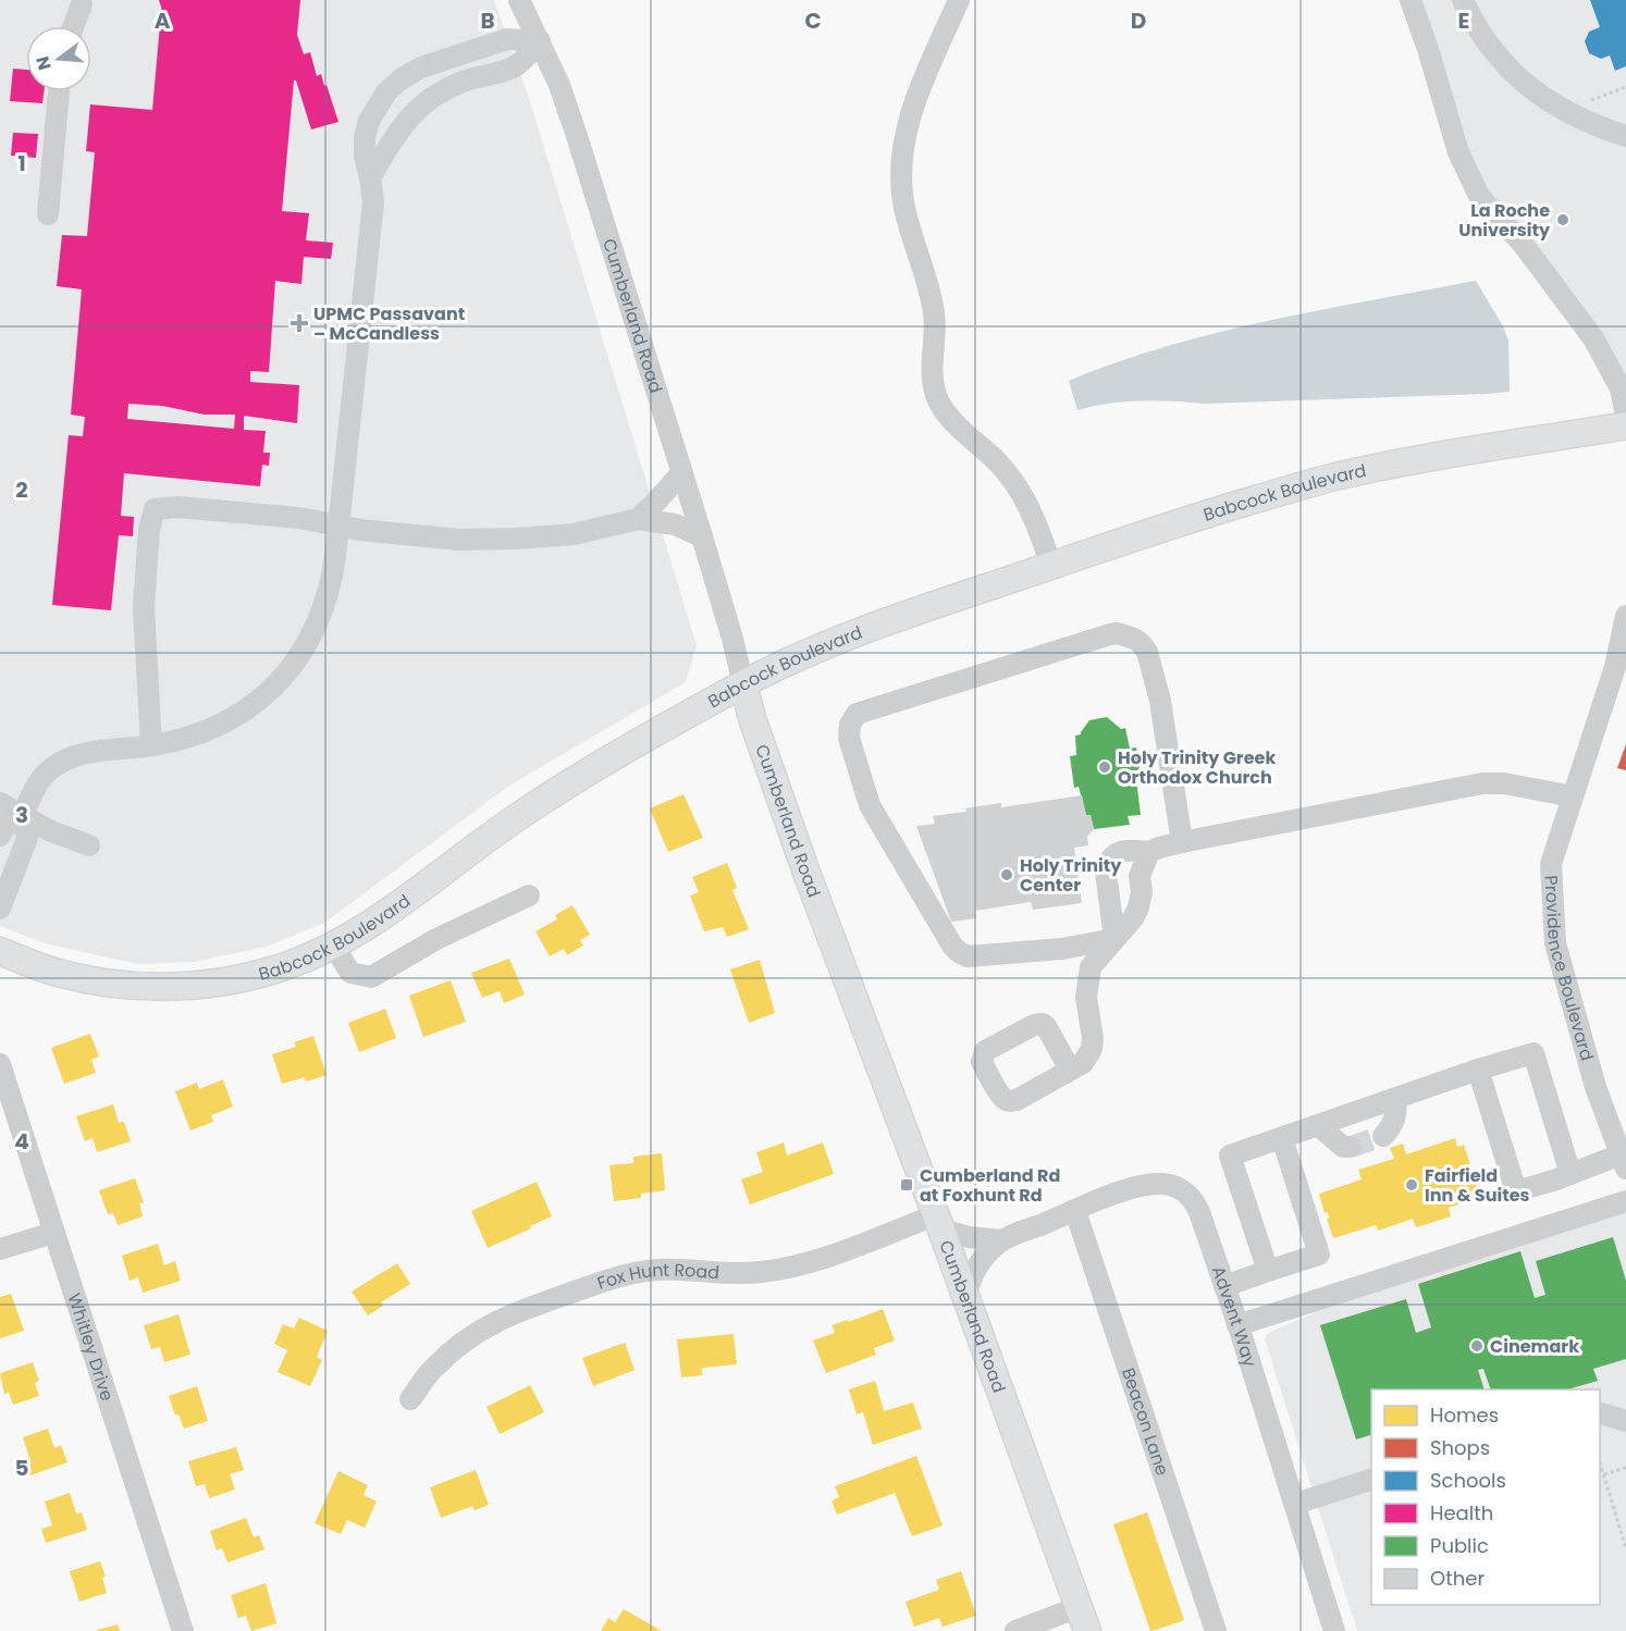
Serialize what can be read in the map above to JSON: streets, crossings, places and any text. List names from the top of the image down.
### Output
{
  "streets": {
    "main road": ["Cumberland Road", "Babcock Boulevard"],
    "street": [
      "Providence Boulevard",
      "Fox Hunt Road",
      "Advent Way",
      "Whitley Drive",
      "Beacon Lane"
    ]
  },
  "crossings": [
    ["Cumberland Road", "Babcock Boulevard"],
    ["Cumberland Road", "Fox Hunt Road"],
    ["Cumberland Road", "Advent Way"],
    ["Fox Hunt Road", "Advent Way"],
    ["Advent Way", "Beacon Lane"]
  ],
  "places": {
    "other": [
      "La Roche University",
      "Holy Trinity Greek Orthodox Church",
      "Holy Trinity Center",
      "Fairfield Inn & Suites",
      "Cinemark"
    ],
    "health": ["UPMC Passavant – McCandless"],
    "transit": ["Cumberland Rd at Foxhunt Rd"]
  },
  "legend": [
    "Homes",
    "Shops",
    "Schools",
    "Health",
    "Public",
    "Other"
  ],
  "north": "left",
  "grid": {
    "columns": [
      "A",
      "B",
      "C",
      "D",
      "E"
    ],
    "rows": [
      "1",
      "2",
      "3",
      "4",
      "5"
    ]
  }
}
